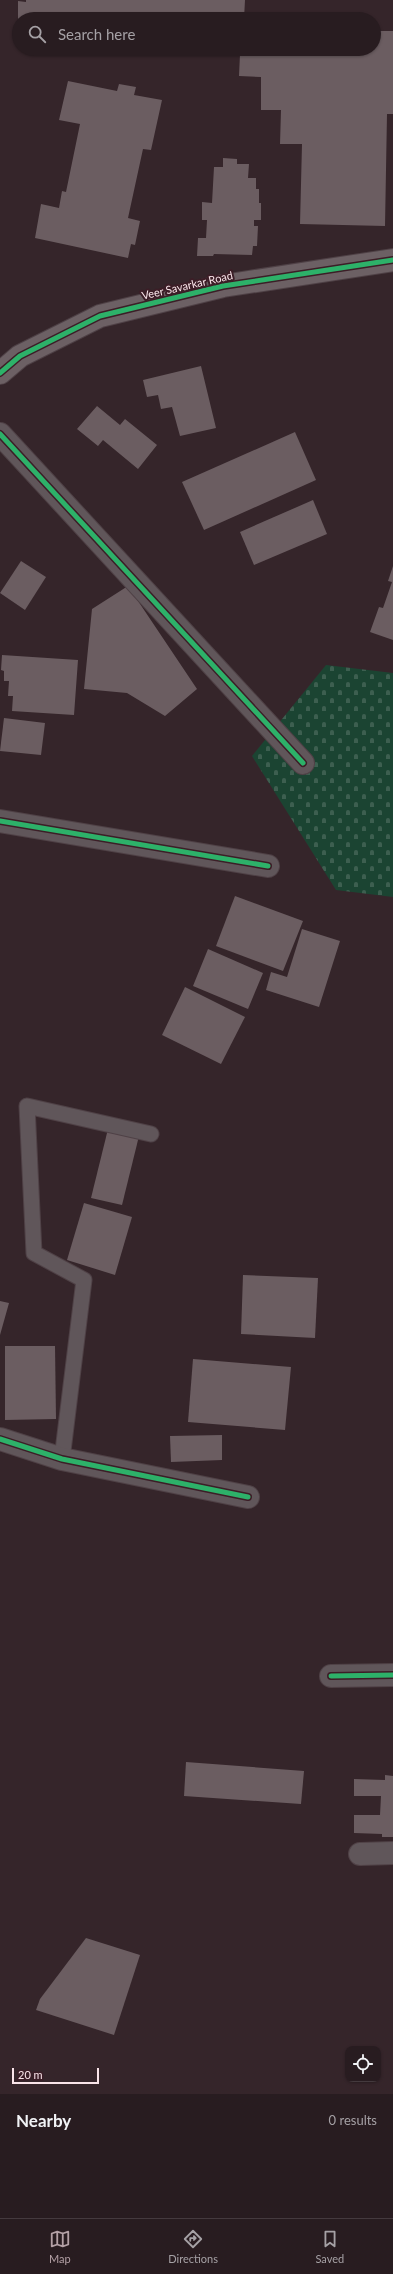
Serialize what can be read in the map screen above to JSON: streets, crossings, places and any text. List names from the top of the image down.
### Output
{
  "streets": {
    "street": ["Veer Savarkar Road"]
  },
  "scale_bar": "20 m",
  "page": {
    "search": "Search here",
    "scale": "20 m",
    "heading": ["Nearby", "0 results"],
    "nav": ["Map", "Directions", "Saved"]
  }
}
